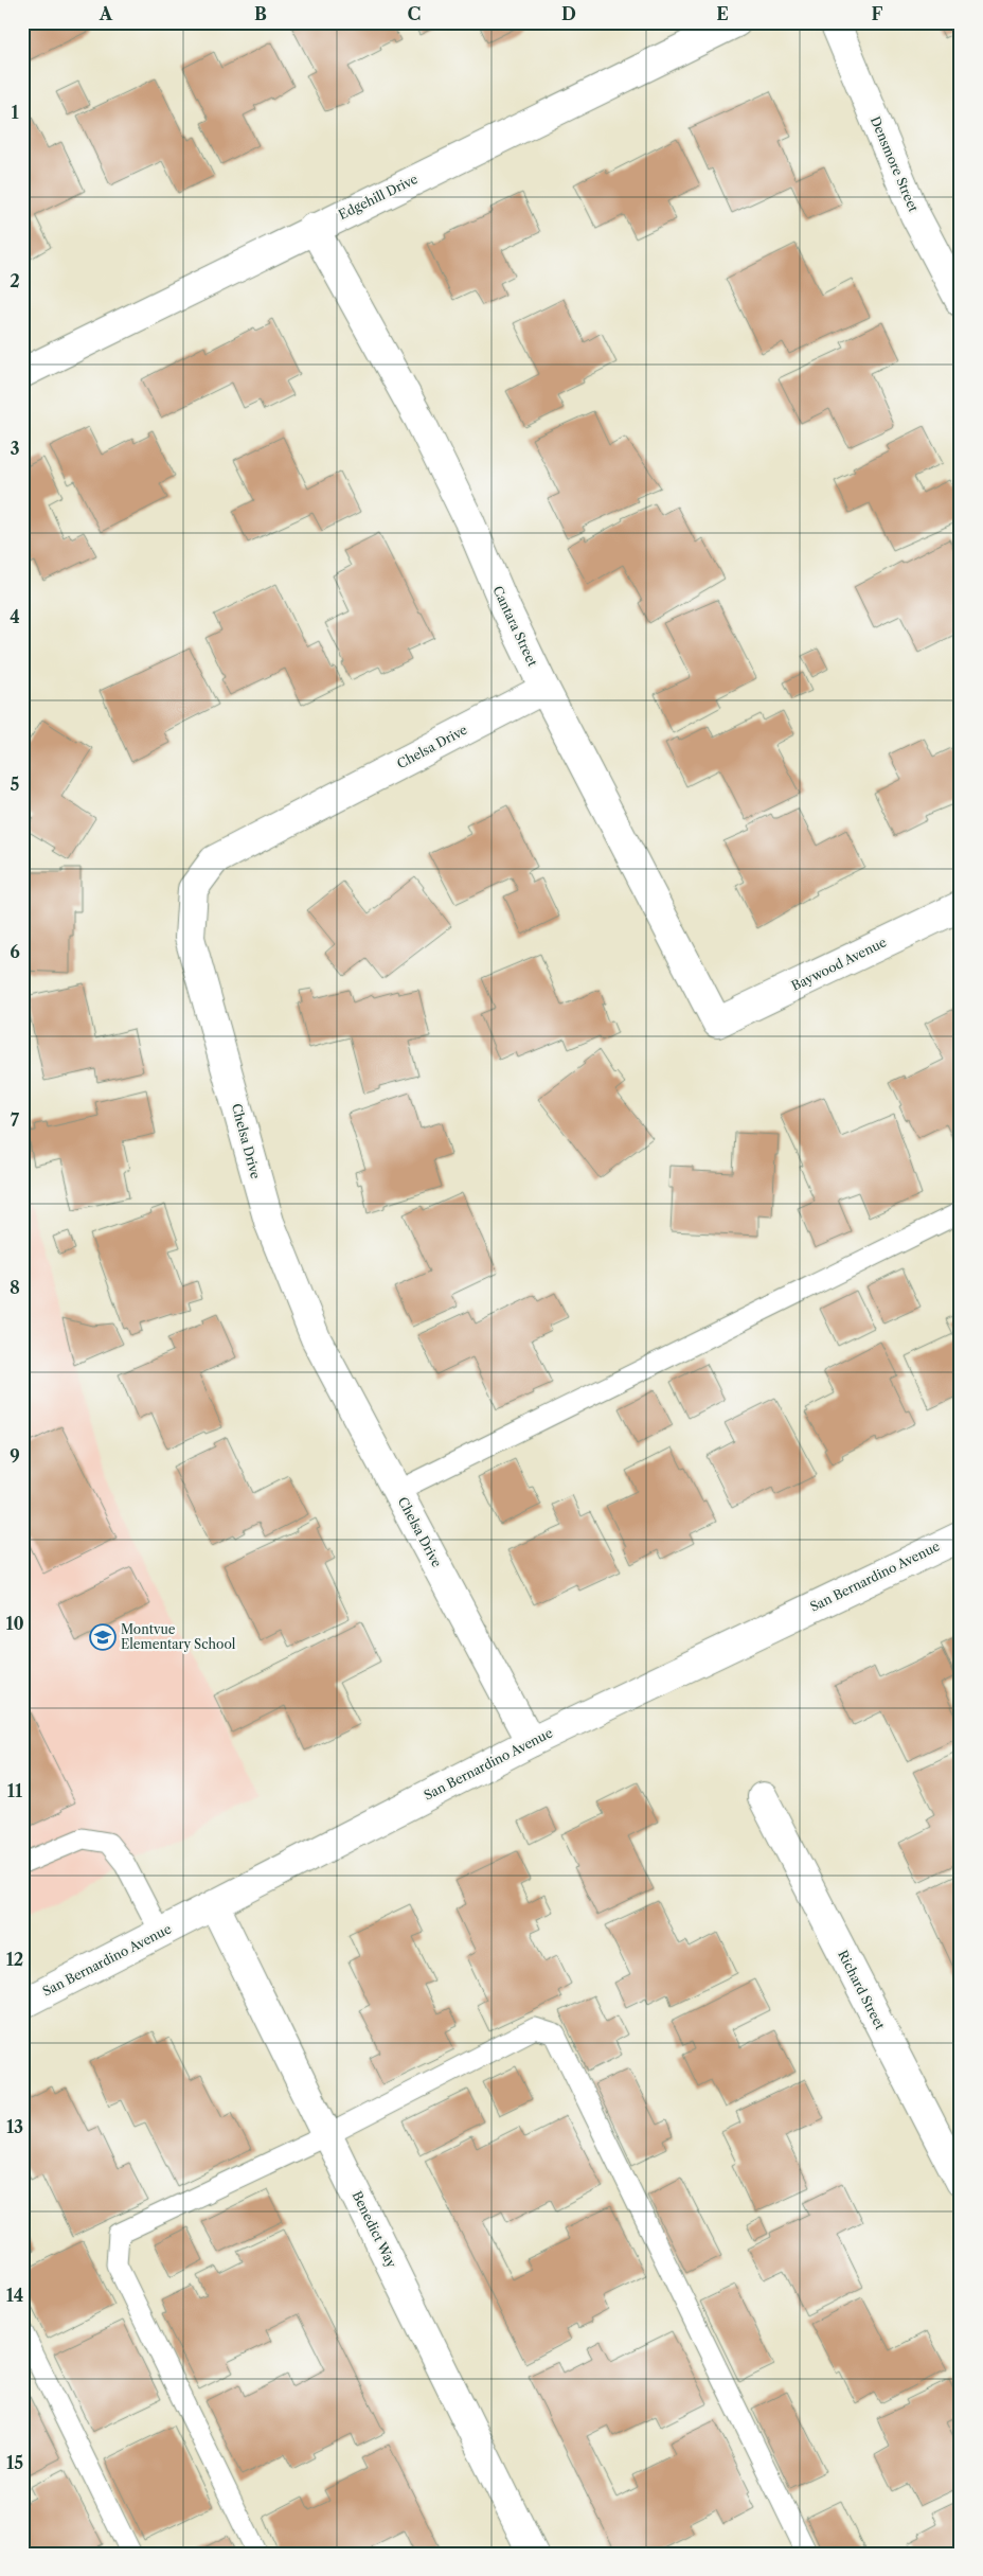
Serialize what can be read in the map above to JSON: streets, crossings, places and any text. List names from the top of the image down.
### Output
{
  "streets": {
    "street": [
      "Densmore Street",
      "Edgehill Drive",
      "Cantara Street",
      "Chelsa Drive",
      "Baywood Avenue",
      "San Bernardino Avenue",
      "Richard Street",
      "Benedict Way"
    ]
  },
  "crossings": [
    ["Edgehill Drive", "Cantara Street"],
    ["Cantara Street", "Chelsa Drive"],
    ["Cantara Street", "Baywood Avenue"],
    ["Chelsa Drive", "San Bernardino Avenue"],
    ["San Bernardino Avenue", "Benedict Way"]
  ],
  "places": {
    "school or university": ["Montvue Elementary School"]
  },
  "grid": {
    "columns": [
      "A",
      "B",
      "C",
      "D",
      "E",
      "F"
    ],
    "rows": [
      "1",
      "2",
      "3",
      "4",
      "5",
      "6",
      "7",
      "8",
      "9",
      "10",
      "11",
      "12",
      "13",
      "14",
      "15"
    ]
  }
}
